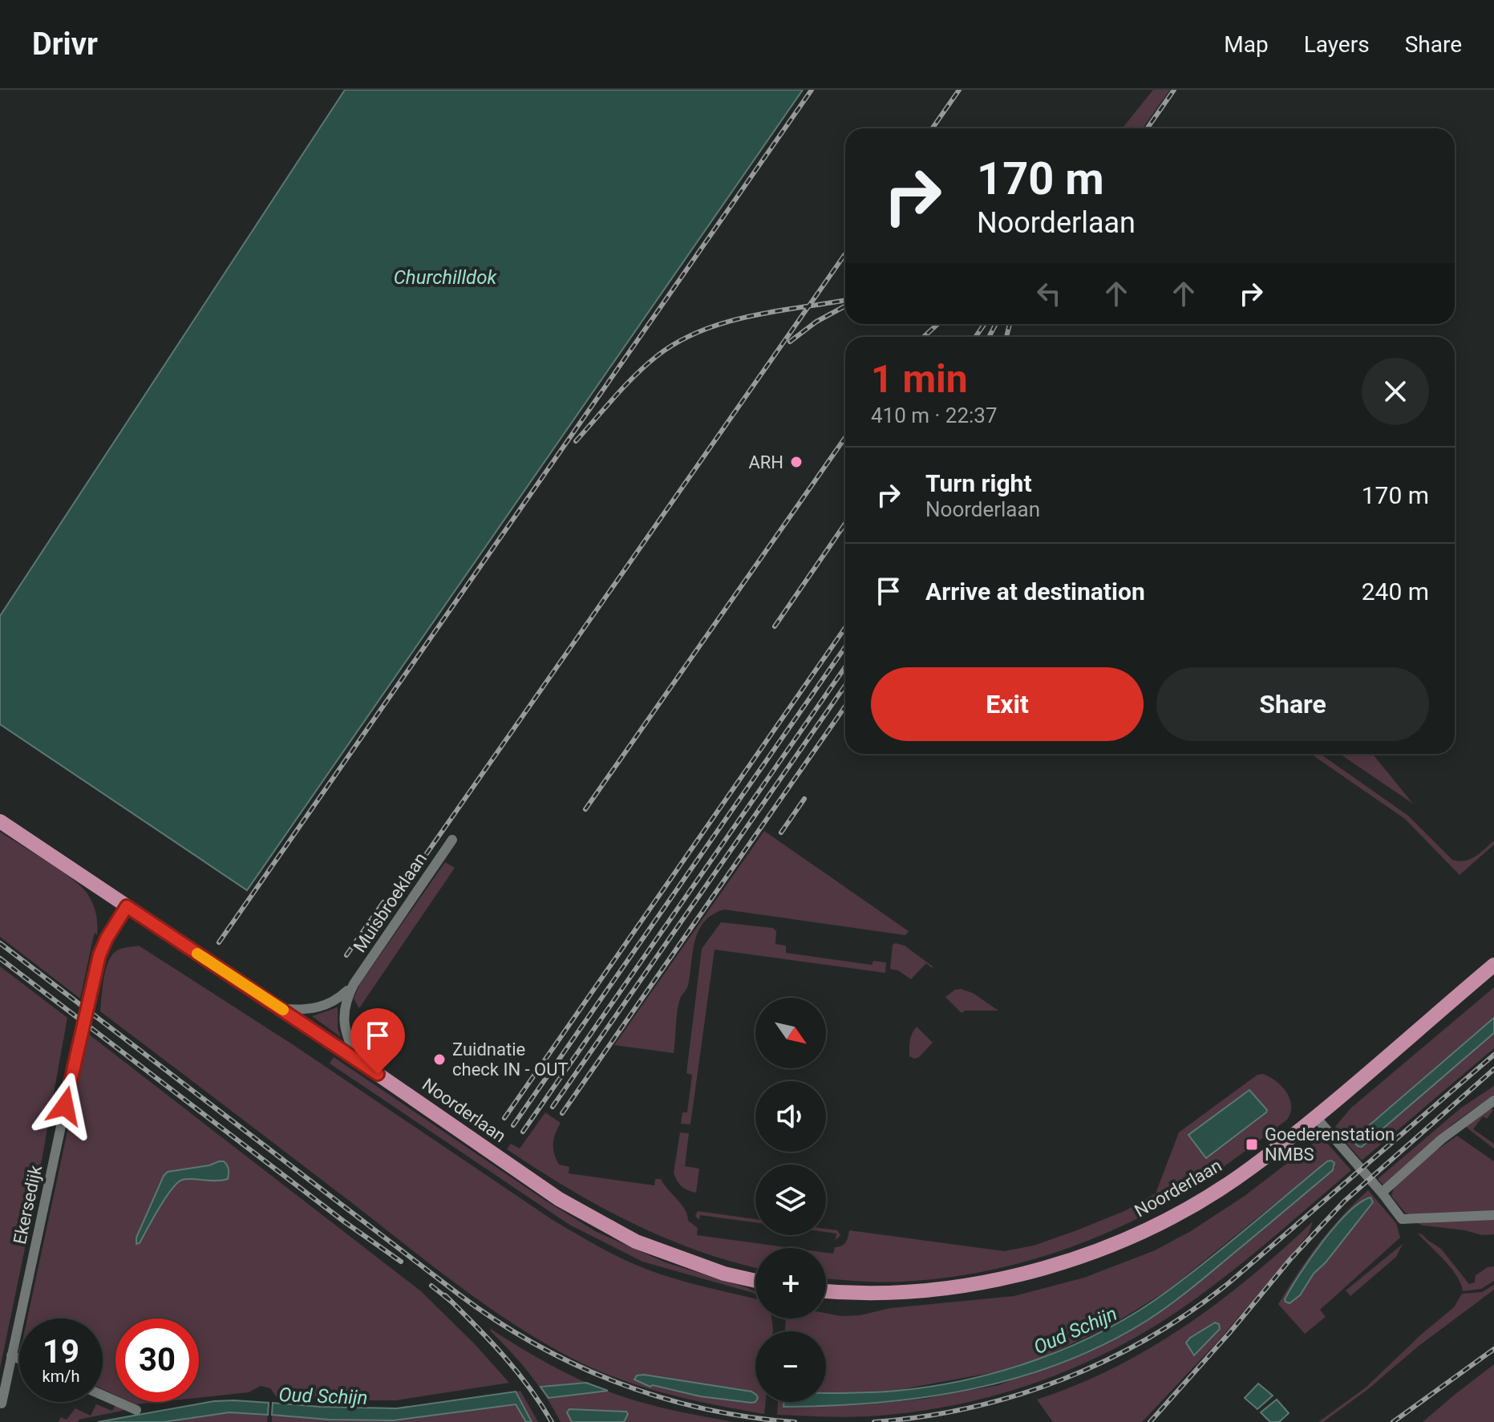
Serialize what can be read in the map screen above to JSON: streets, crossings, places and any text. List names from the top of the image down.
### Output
{
  "streets": {
    "main road": ["Noorderlaan"],
    "street": ["Muisbroeklaan", "Ekersedijk"]
  },
  "crossings": [
    ["Muisbroeklaan", "Noorderlaan"],
    ["Noorderlaan", "Ekersedijk"]
  ],
  "water": ["Churchilldok", "Oud Schijn"],
  "places": {
    "other": ["ARH", "Zuidnatie check IN - OUT"],
    "transit": ["Goederenstation NMBS"]
  },
  "north": "bottom right",
  "page": {
    "header": "Drivr",
    "nav": ["Map", "Layers", "Share"],
    "turn": ["170 m", "Noorderlaan"],
    "heading": ["1 min", "410 m · 22:37"],
    "list": [
      {
        "name": "Turn right",
        "note": "Noorderlaan",
        "value": "170 m"
      },
      {
        "name": "Arrive at destination",
        "value": "240 m"
      }
    ],
    "buttons": ["Exit", "Share"],
    "map_buttons": ["+", "−"],
    "speed": "19 km/h",
    "limit": "30"
  }
}
